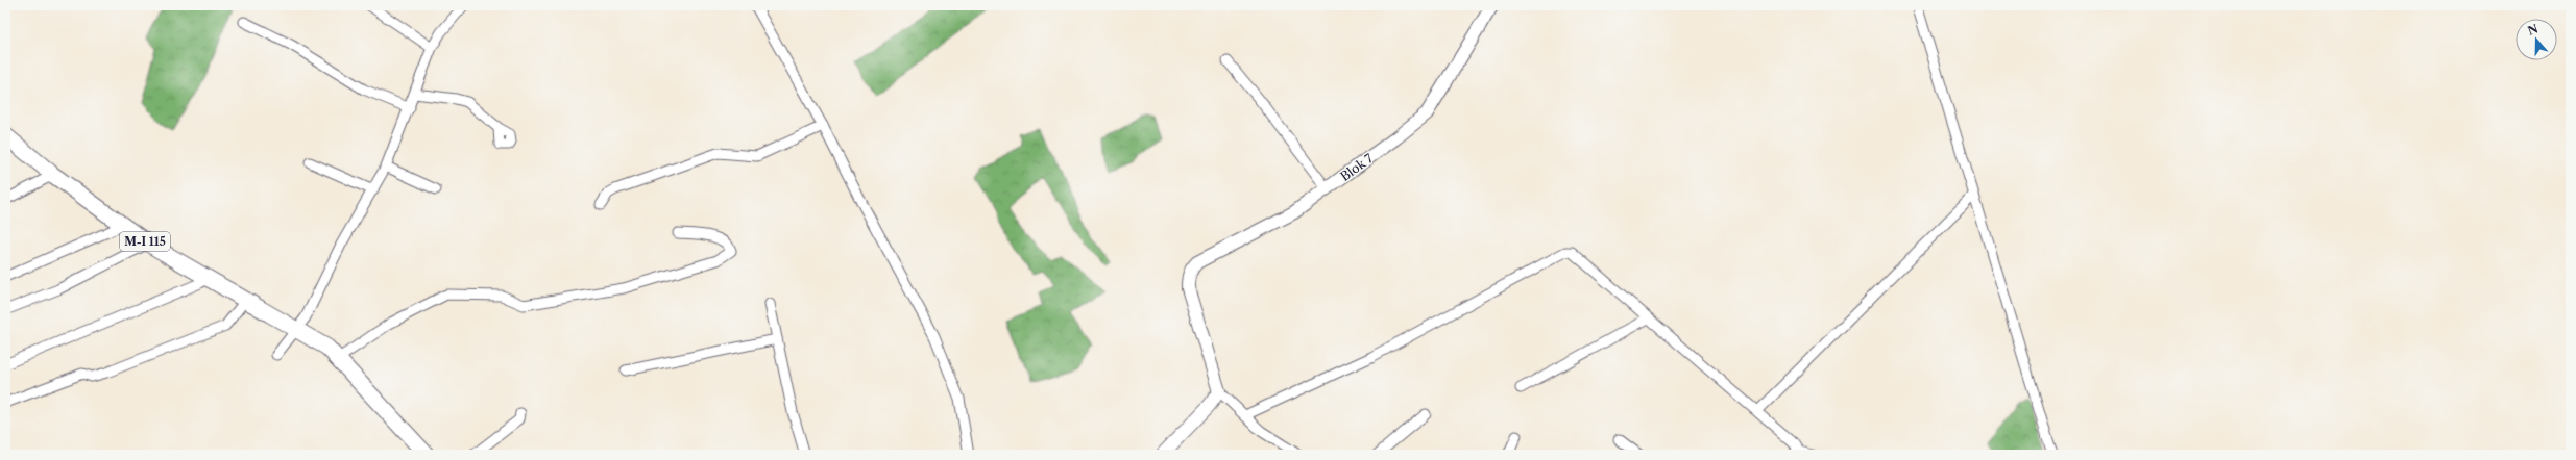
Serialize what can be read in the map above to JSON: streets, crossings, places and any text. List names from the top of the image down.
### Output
{
  "streets": {
    "main road": ["M-I 115"],
    "street": ["Blok 7"]
  },
  "north": "top"
}
